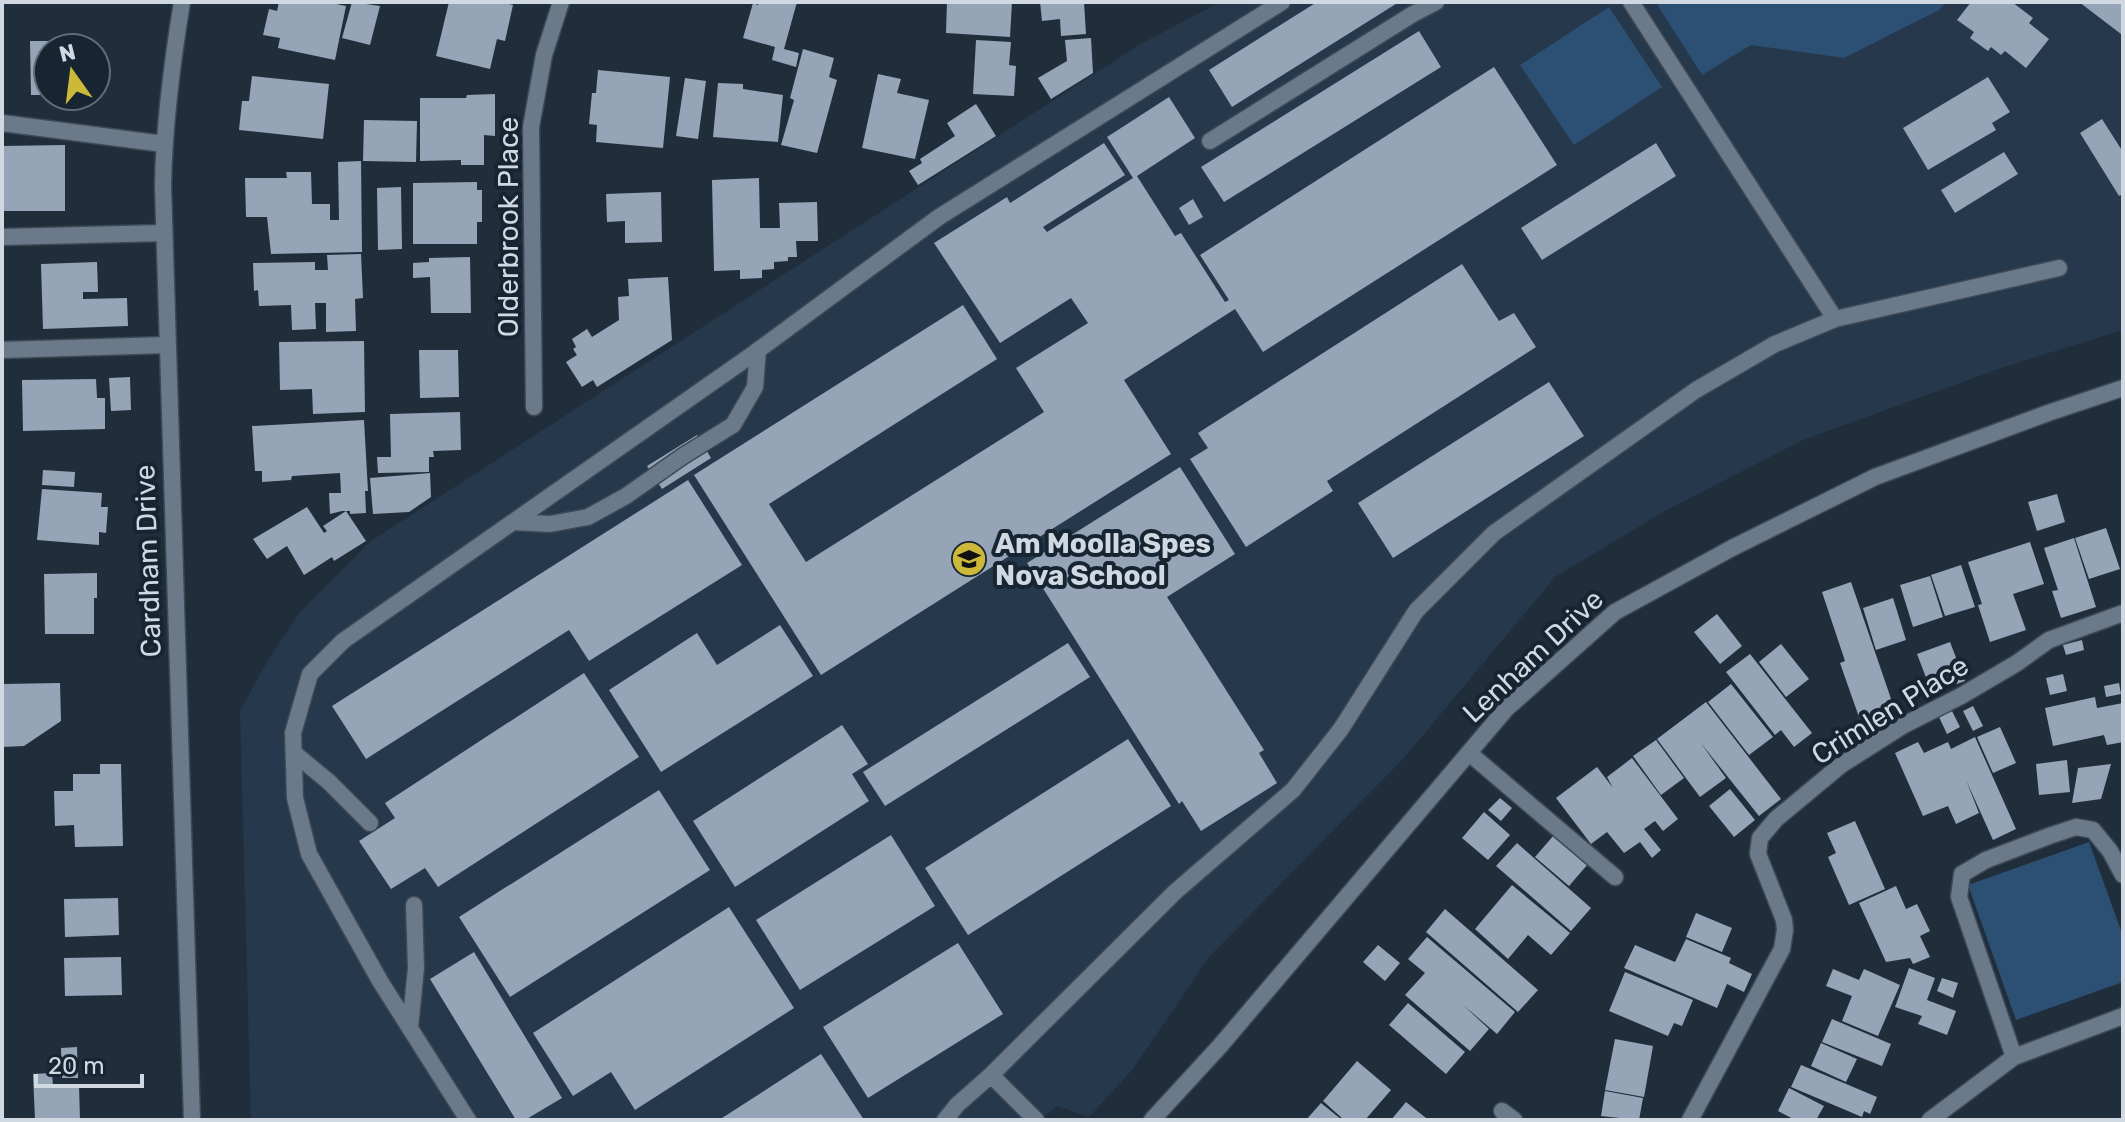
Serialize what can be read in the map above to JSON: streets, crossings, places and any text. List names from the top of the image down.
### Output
{
  "streets": {
    "street": [
      "Olderbrook Place",
      "Cardham Drive",
      "Lenham Drive",
      "Crimlen Place"
    ]
  },
  "places": {
    "school or university": ["Am Moolla Spes Nova School"]
  },
  "scale_bar": "20 m",
  "north": "top"
}
